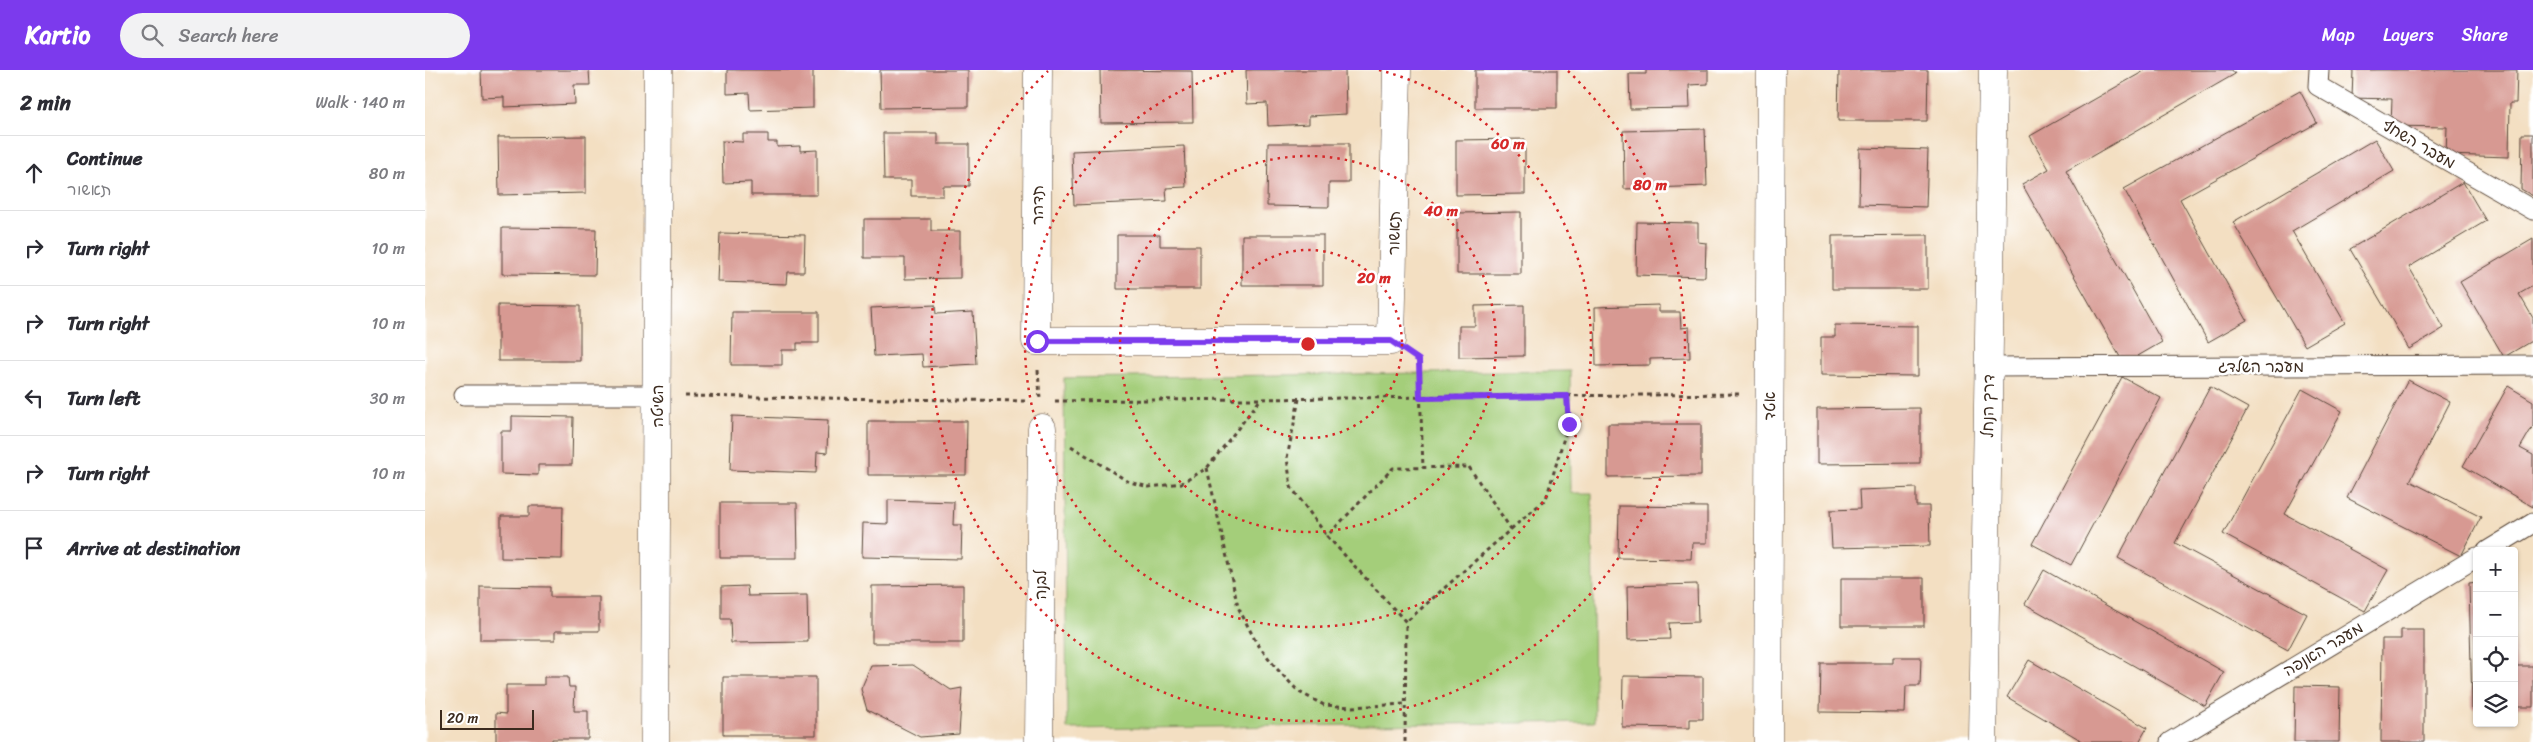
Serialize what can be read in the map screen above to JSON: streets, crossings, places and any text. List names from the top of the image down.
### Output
{
  "streets": {
    "street": [
      "תדהר",
      "תאשור",
      "השיטה",
      "אטד",
      "דרך הנחל",
      "לבנה"
    ],
    "lane": ["מעבר השחף", "מעבר השלדג", "מעבר האנפה"]
  },
  "crossings": [
    ["מעבר השלדג", "דרך הנחל"]
  ],
  "scale_bar": "20 m",
  "page": {
    "header": "Kartio",
    "search": "Search here",
    "nav": ["Map", "Layers", "Share"],
    "heading": ["2 min", "Walk · 140 m"],
    "list": [
      ["Continue", "תאשור", "80 m"],
      ["Turn right", "10 m"],
      ["Turn right", "10 m"],
      ["Turn left", "30 m"],
      ["Turn right", "10 m"],
      "Arrive at destination"
    ],
    "map_buttons": ["+", "−"],
    "scale": "20 m"
  },
  "rings": [
    "60 m",
    "80 m",
    "40 m",
    "20 m"
  ]
}
